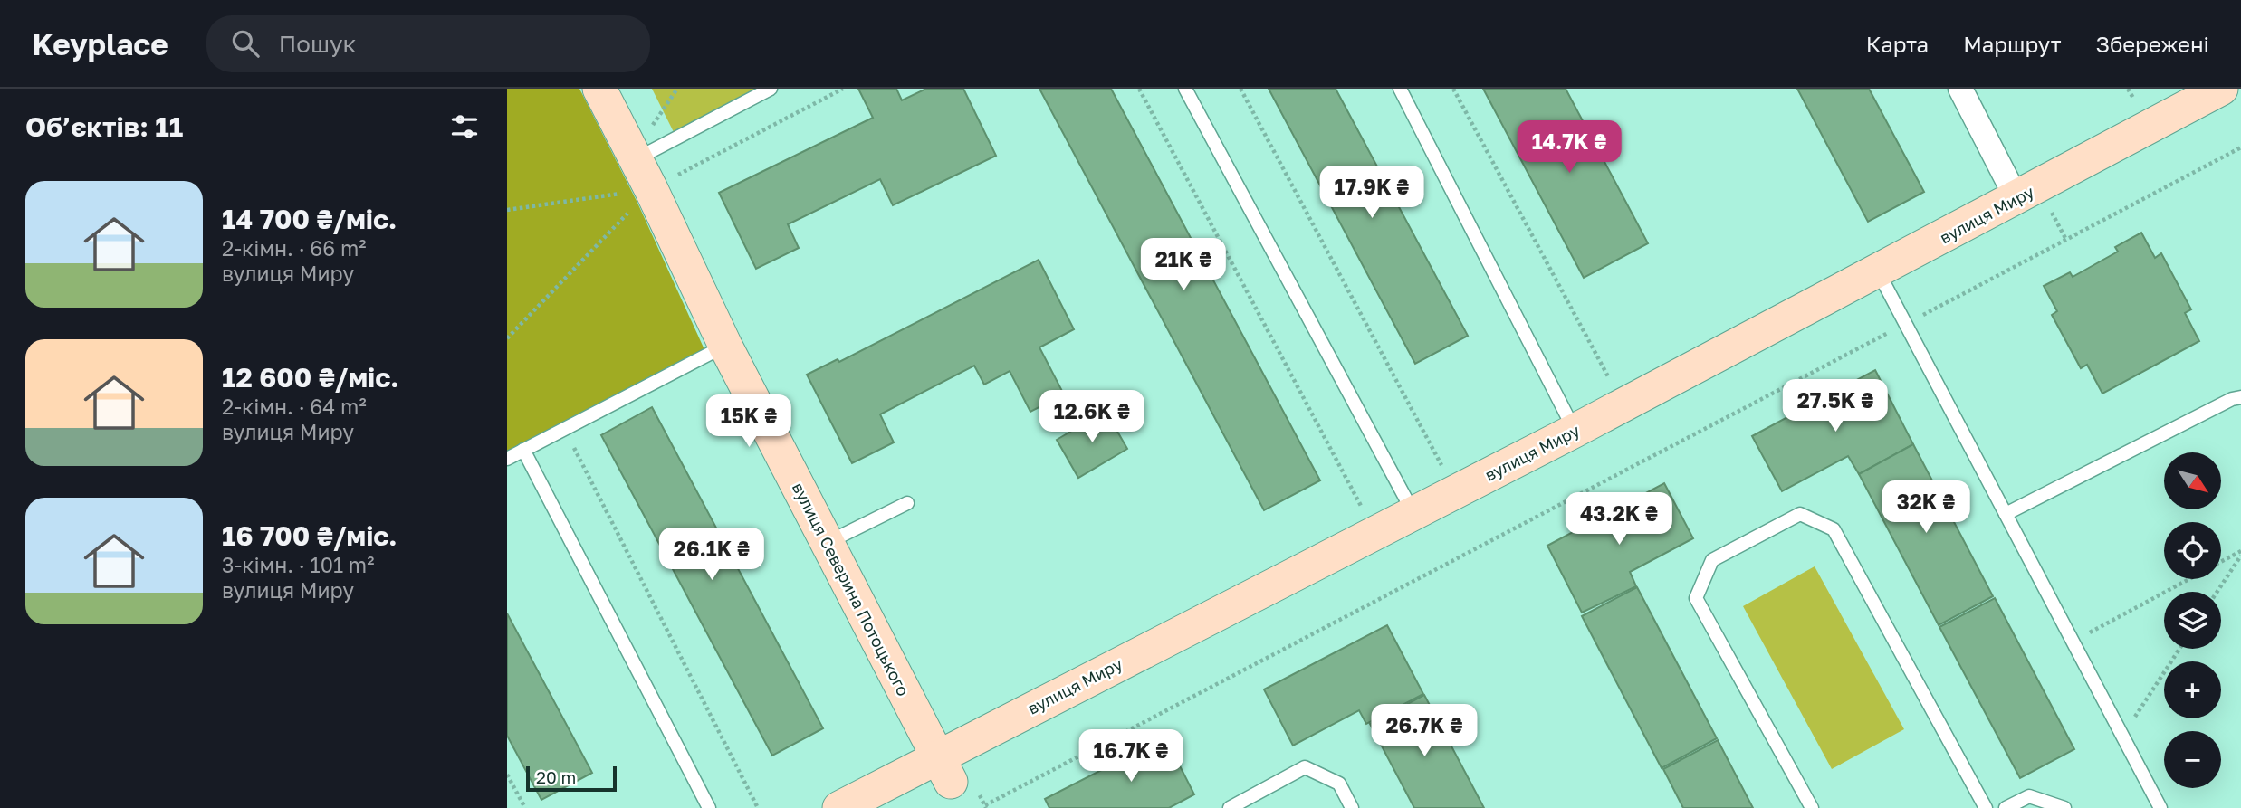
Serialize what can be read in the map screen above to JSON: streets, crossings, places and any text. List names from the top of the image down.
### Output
{
  "streets": {
    "street": ["вулиця Миру", "вулиця Северина Потоцького"]
  },
  "crossings": [
    ["вулиця Миру", "вулиця Северина Потоцького"]
  ],
  "scale_bar": "20 m",
  "north": "bottom right",
  "page": {
    "header": "Keyplace",
    "search": "Пошук",
    "nav": ["Карта", "Маршрут", "Збережені"],
    "heading": "Об’єктів: 11",
    "price": [
      "14.7K ₴",
      "17.9K ₴",
      "21K ₴",
      "27.5K ₴",
      "12.6K ₴",
      "15K ₴",
      "32K ₴",
      "43.2K ₴",
      "26.1K ₴",
      "26.7K ₴",
      "16.7K ₴"
    ],
    "list": [
      {
        "name": "14 700 ₴/міс.",
        "note": "2-кімн. · 66 m² · вулиця Миру"
      },
      {
        "name": "12 600 ₴/міс.",
        "note": "2-кімн. · 64 m² · вулиця Миру"
      },
      {
        "name": "16 700 ₴/міс.",
        "note": "3-кімн. · 101 m² · вулиця Миру"
      }
    ],
    "map_buttons": ["+", "−"],
    "scale": "20 m"
  }
}
